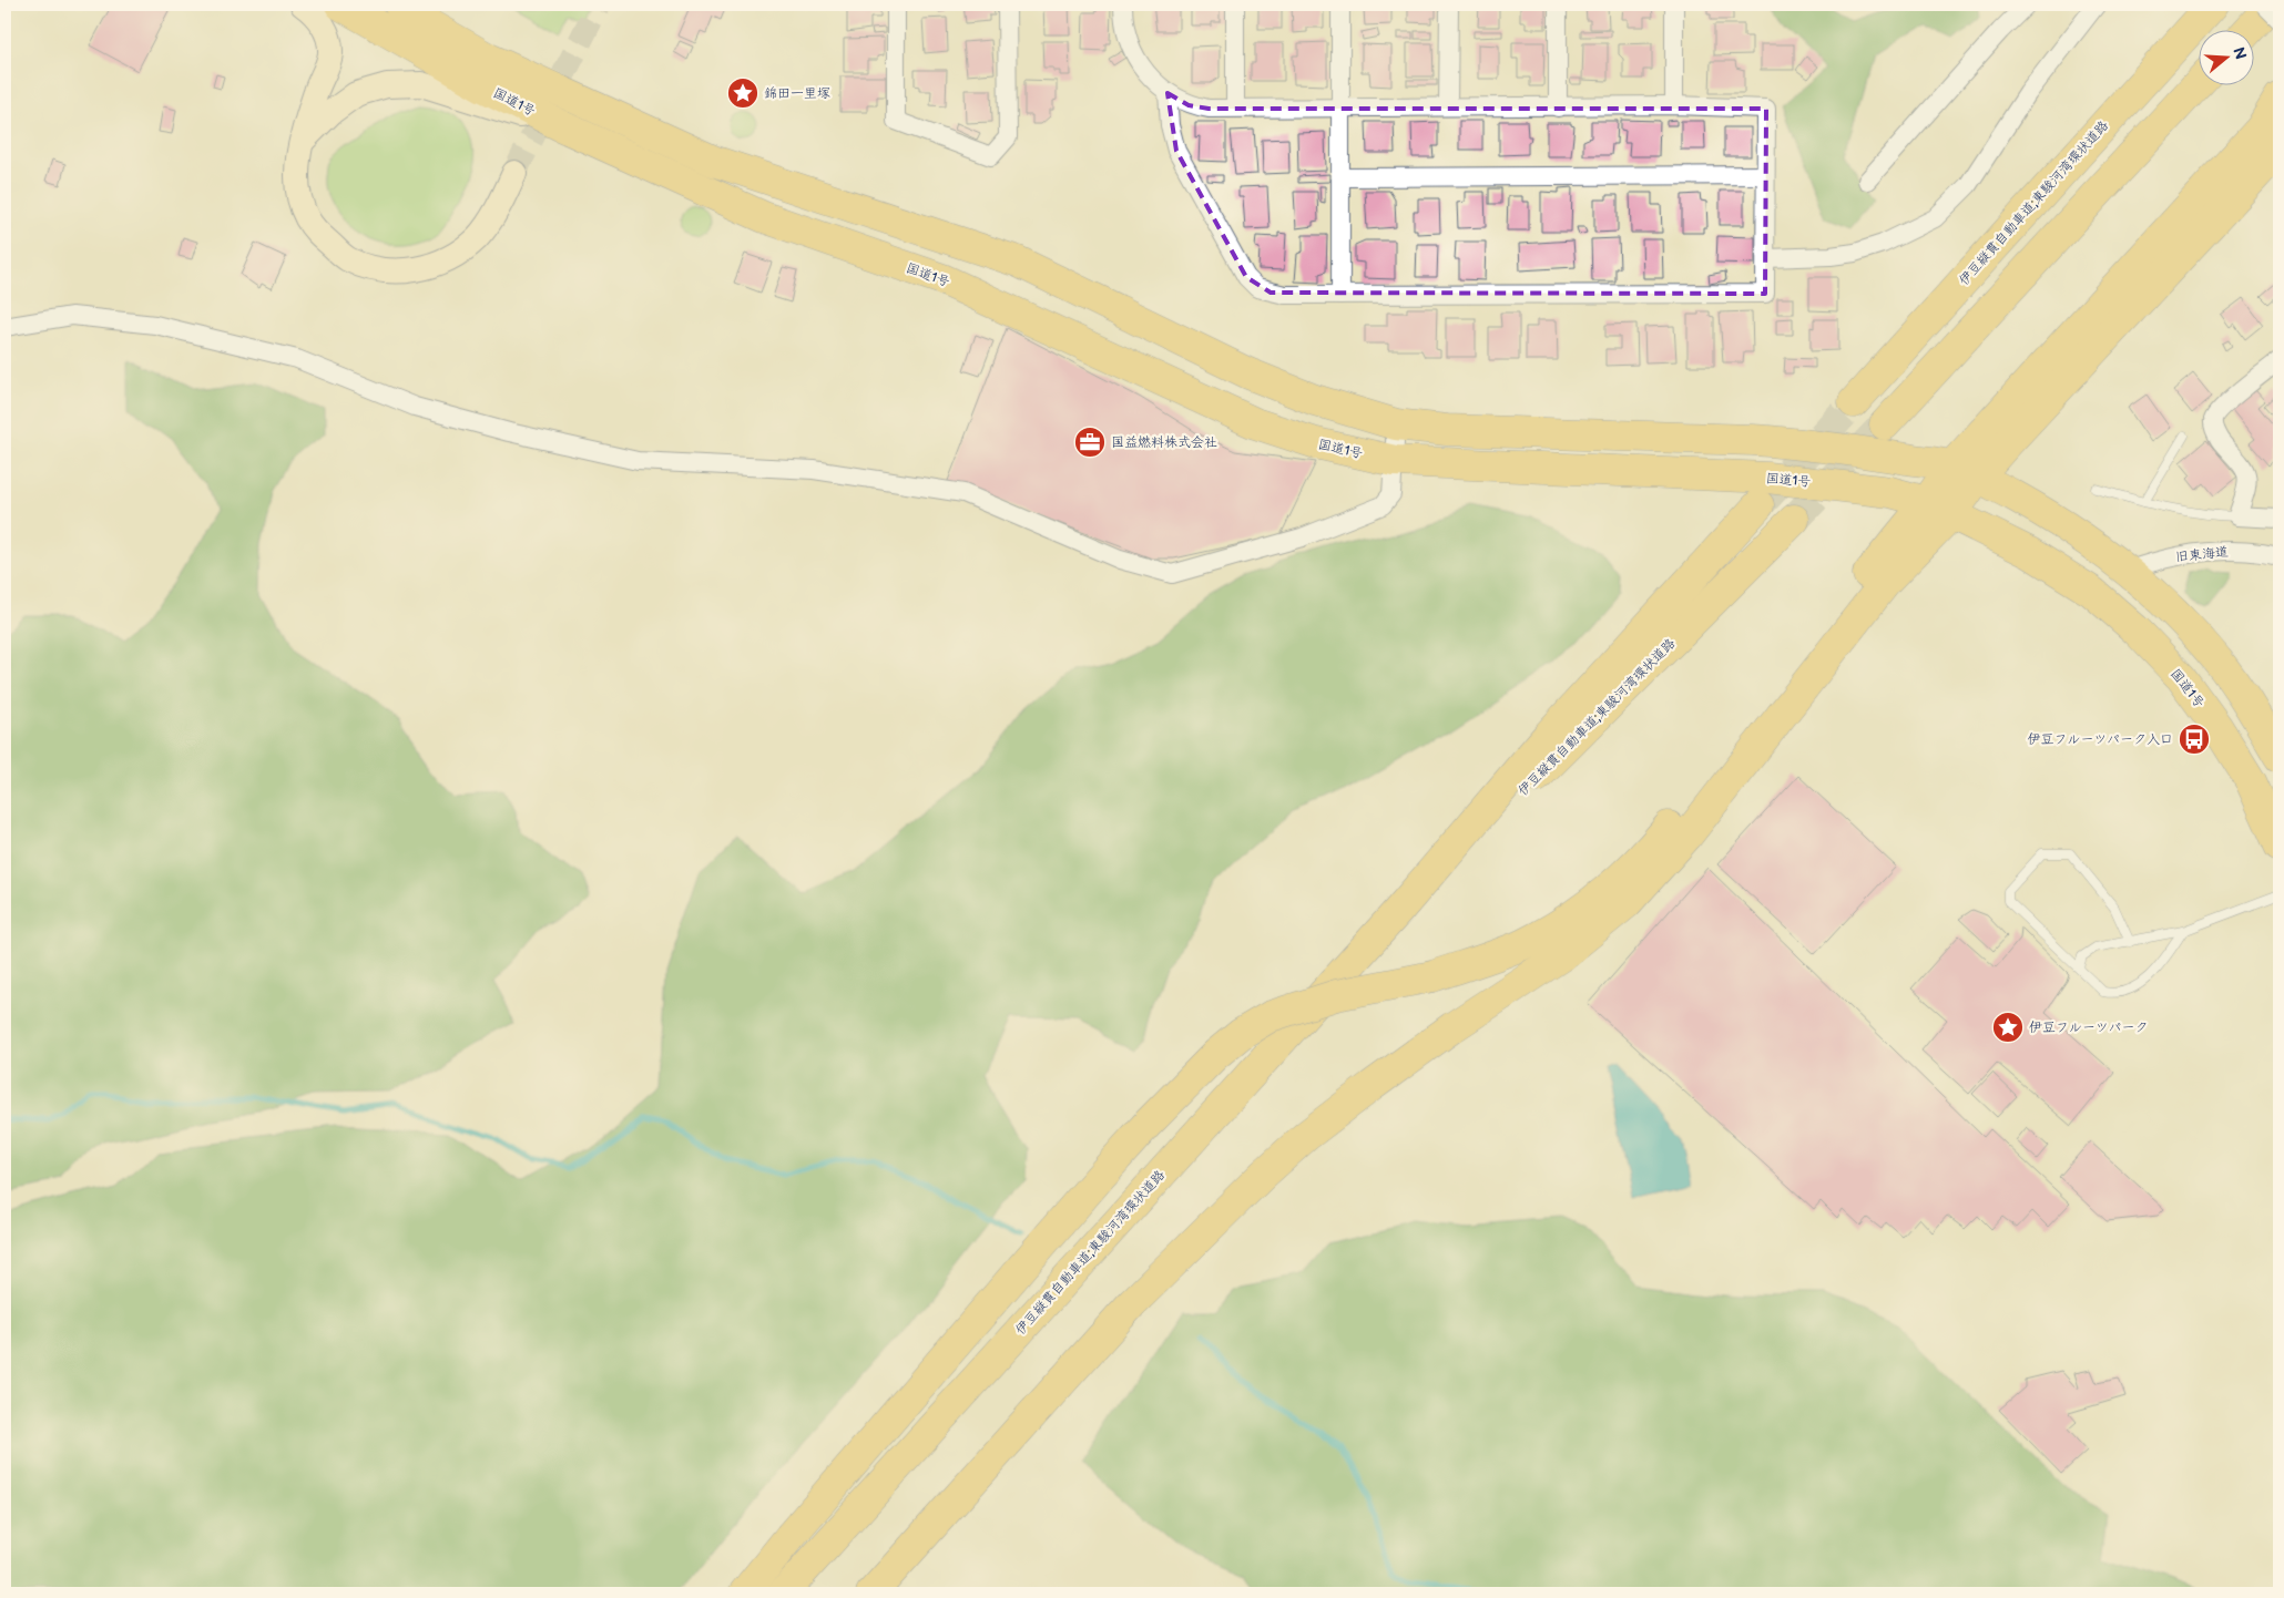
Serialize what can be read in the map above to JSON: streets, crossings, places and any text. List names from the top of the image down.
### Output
{
  "streets": {
    "highway": ["国道1号", "伊豆縦貫自動車道;東駿河湾環状道路"],
    "street": ["旧東海道"]
  },
  "crossings": [
    ["国道1号", "旧東海道"]
  ],
  "places": {
    "place": ["錦田一里塚", "伊豆フルーツパーク"],
    "office": ["国益燃料株式会社"],
    "bus stop": ["伊豆フルーツパーク入口"]
  },
  "north": "right"
}
